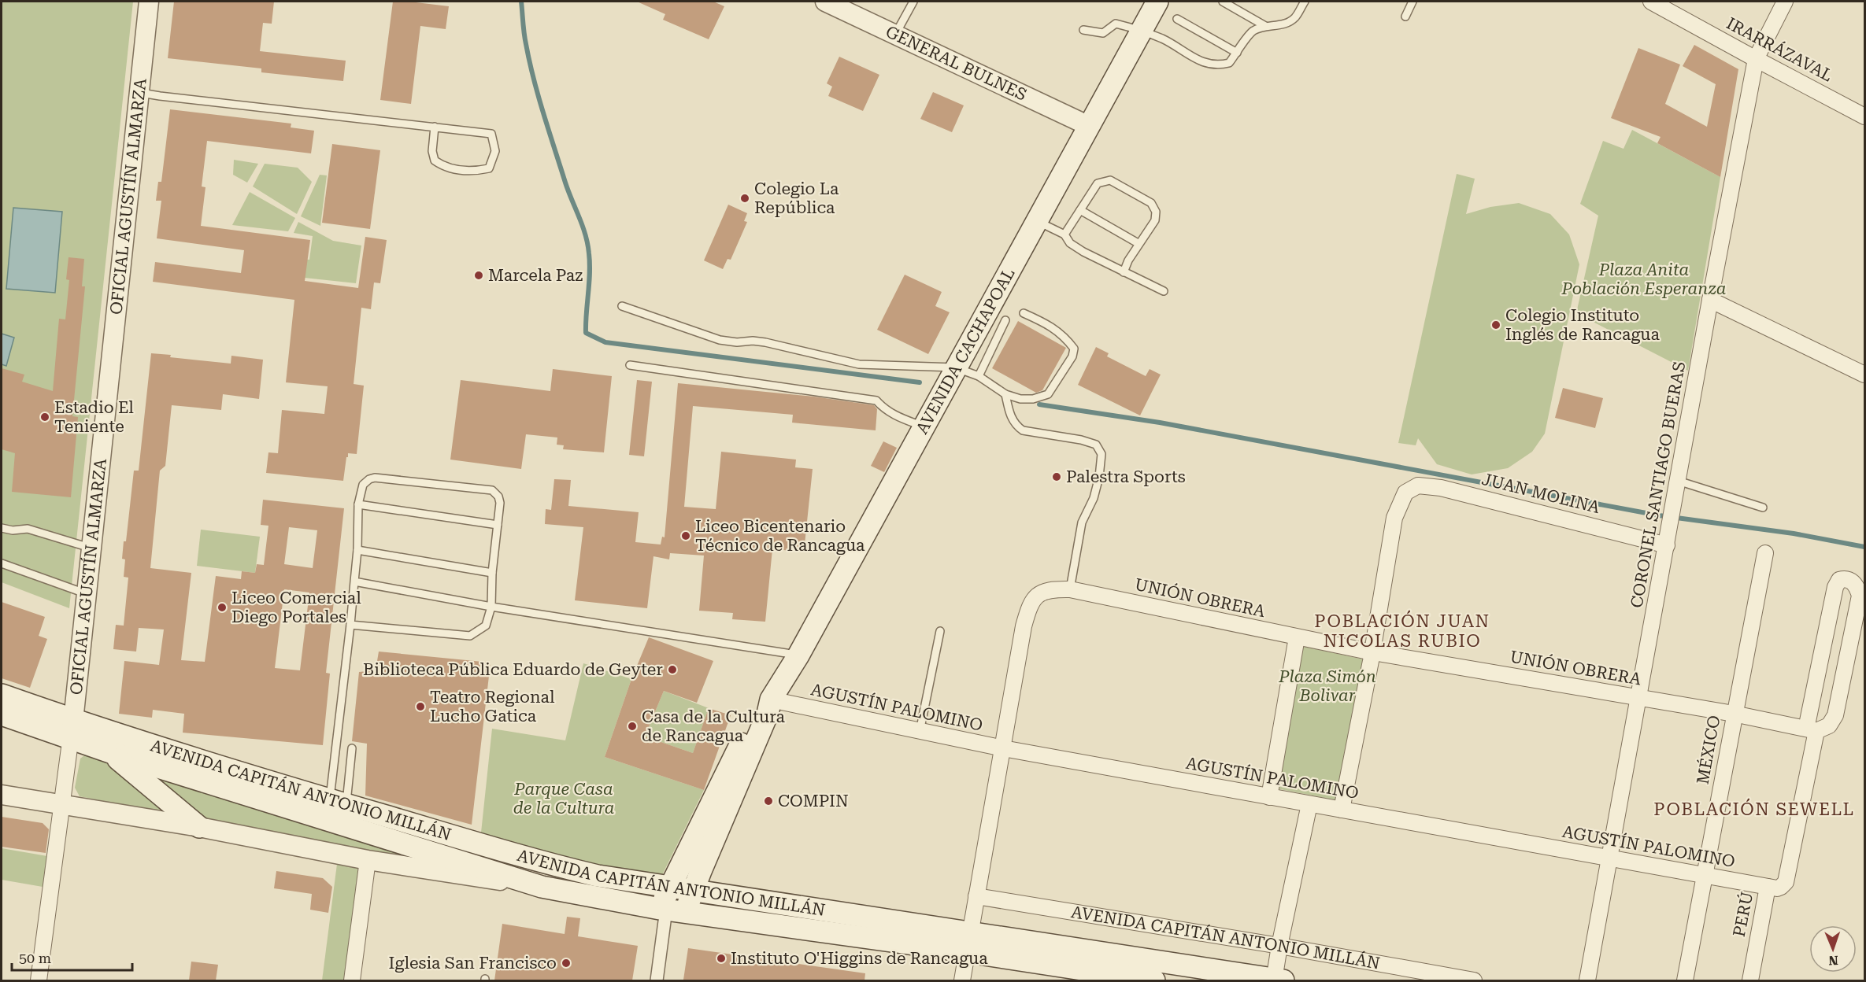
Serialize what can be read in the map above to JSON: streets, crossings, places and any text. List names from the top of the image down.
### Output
{
  "streets": {
    "main road": ["AVENIDA CACHAPOAL", "AVENIDA CAPITÁN ANTONIO MILLÁN"],
    "street": [
      "IRARRÁZAVAL",
      "GENERAL BULNES",
      "OFICIAL AGUSTÍN ALMARZA",
      "CORONEL SANTIAGO BUERAS",
      "JUAN MOLINA",
      "UNIÓN OBRERA",
      "AGUSTÍN PALOMINO",
      "MÉXICO",
      "PERÚ"
    ]
  },
  "crossings": [
    ["IRARRÁZAVAL", "CORONEL SANTIAGO BUERAS"],
    ["GENERAL BULNES", "AVENIDA CACHAPOAL"],
    ["OFICIAL AGUSTÍN ALMARZA", "AVENIDA CAPITÁN ANTONIO MILLÁN"],
    ["AVENIDA CACHAPOAL", "AGUSTÍN PALOMINO"],
    ["AVENIDA CACHAPOAL", "AVENIDA CAPITÁN ANTONIO MILLÁN"],
    ["CORONEL SANTIAGO BUERAS", "JUAN MOLINA"],
    ["CORONEL SANTIAGO BUERAS", "UNIÓN OBRERA"],
    ["CORONEL SANTIAGO BUERAS", "AGUSTÍN PALOMINO"],
    ["JUAN MOLINA", "UNIÓN OBRERA"],
    ["UNIÓN OBRERA", "AGUSTÍN PALOMINO"],
    ["UNIÓN OBRERA", "MÉXICO"],
    ["UNIÓN OBRERA", "PERÚ"],
    ["AGUSTÍN PALOMINO", "MÉXICO"],
    ["AGUSTÍN PALOMINO", "PERÚ"]
  ],
  "districts": ["POBLACIÓN JUAN NICOLAS RUBIO", "POBLACIÓN SEWELL"],
  "parks": ["Plaza Anita Población Esperanza", "Plaza Simón Bolivar", "Parque Casa de la Cultura"],
  "places": [
    "Colegio La República",
    "Marcela Paz",
    "Colegio Instituto Inglés de Rancagua",
    "Estadio El Teniente",
    "Palestra Sports",
    "Liceo Bicentenario Técnico de Rancagua",
    "Liceo Comercial Diego Portales",
    "Biblioteca Pública Eduardo de Geyter",
    "Teatro Regional Lucho Gatica",
    "Casa de la Cultura de Rancagua",
    "COMPIN",
    "Instituto O'Higgins de Rancagua",
    "Iglesia San Francisco"
  ],
  "scale_bar": "50 m",
  "north": "bottom"
}
